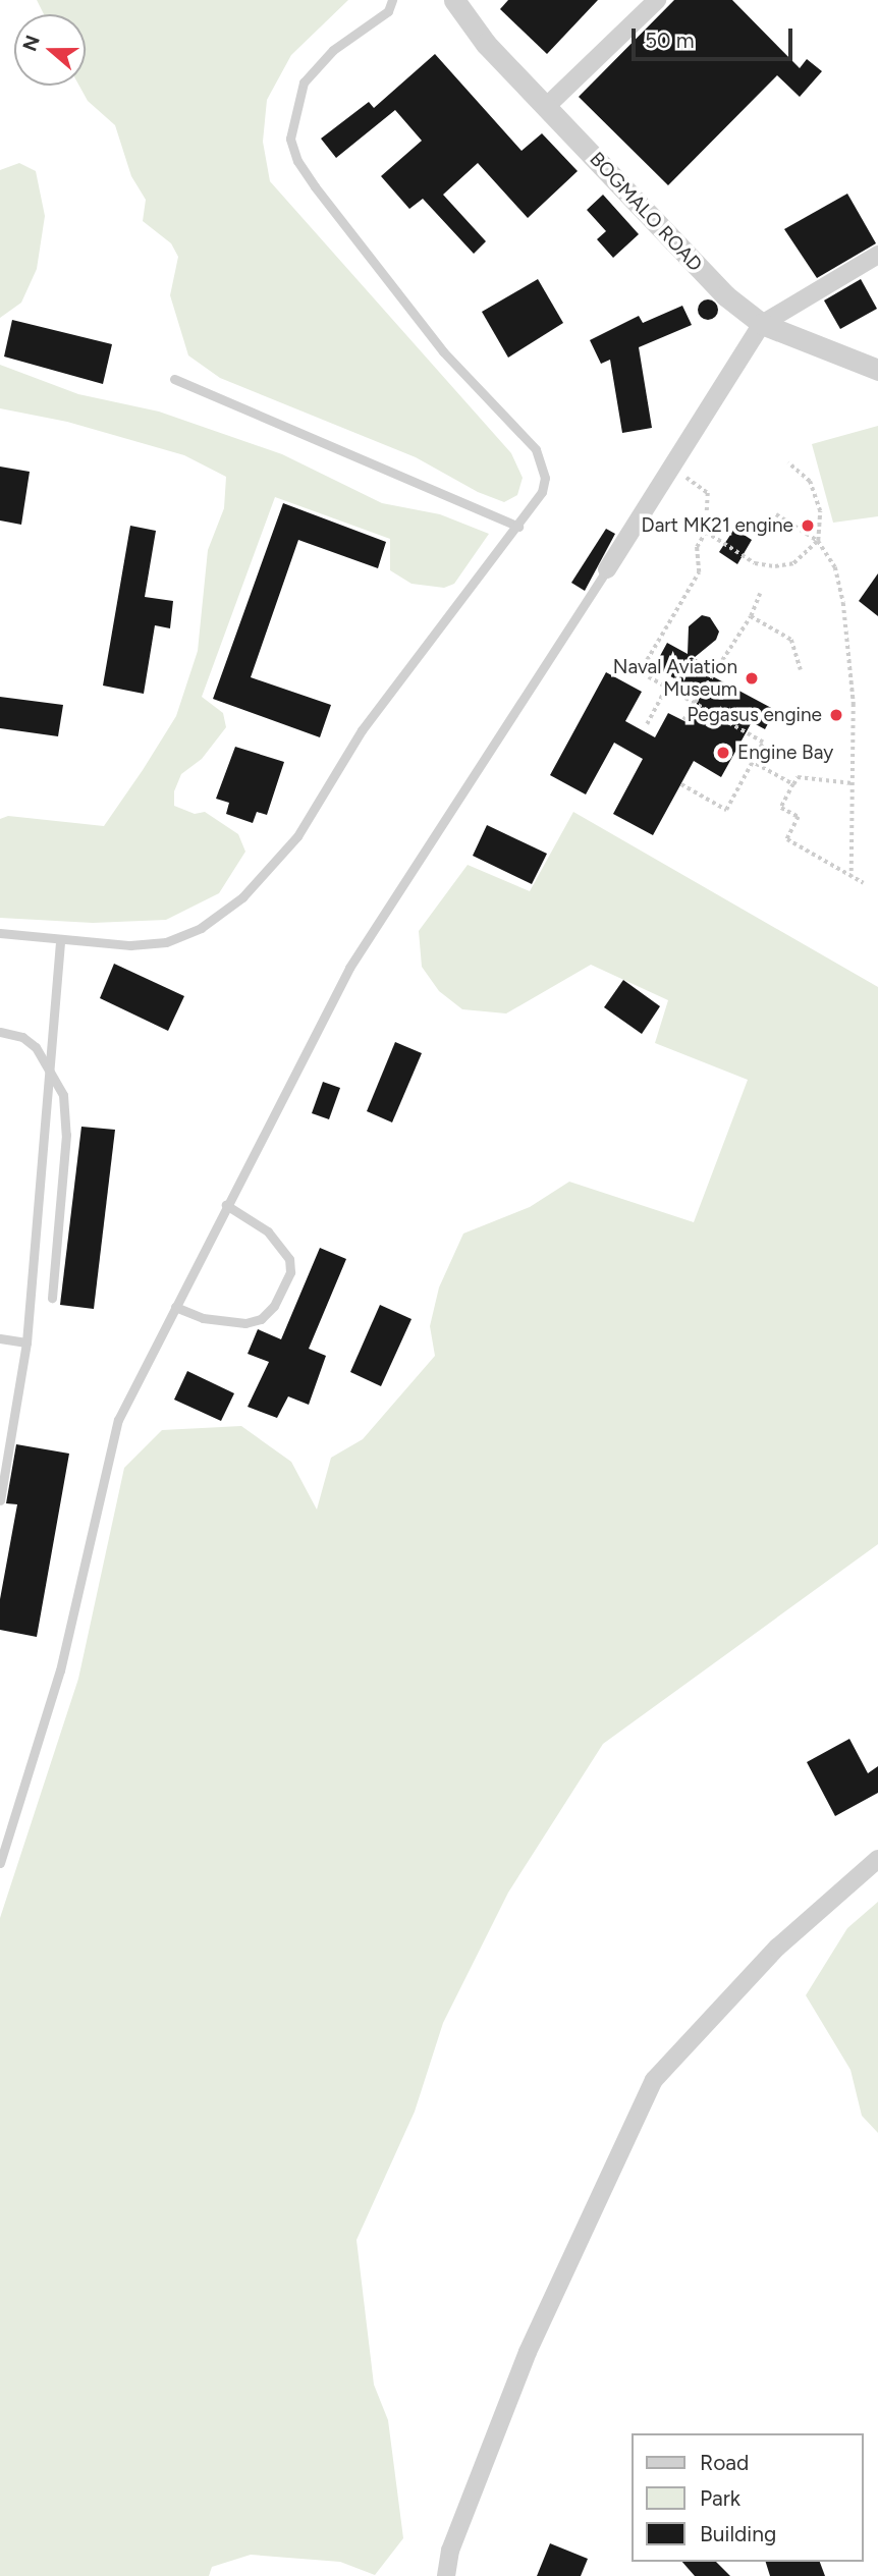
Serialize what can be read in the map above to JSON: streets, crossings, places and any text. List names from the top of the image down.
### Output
{
  "streets": {
    "street": ["BOGMALO ROAD"]
  },
  "places": [
    "Dart MK21 engine",
    "Naval Aviation Museum",
    "Pegasus engine",
    "Engine Bay"
  ],
  "legend": ["Road", "Park", "Building"],
  "scale_bar": "50 m",
  "north": "left"
}
